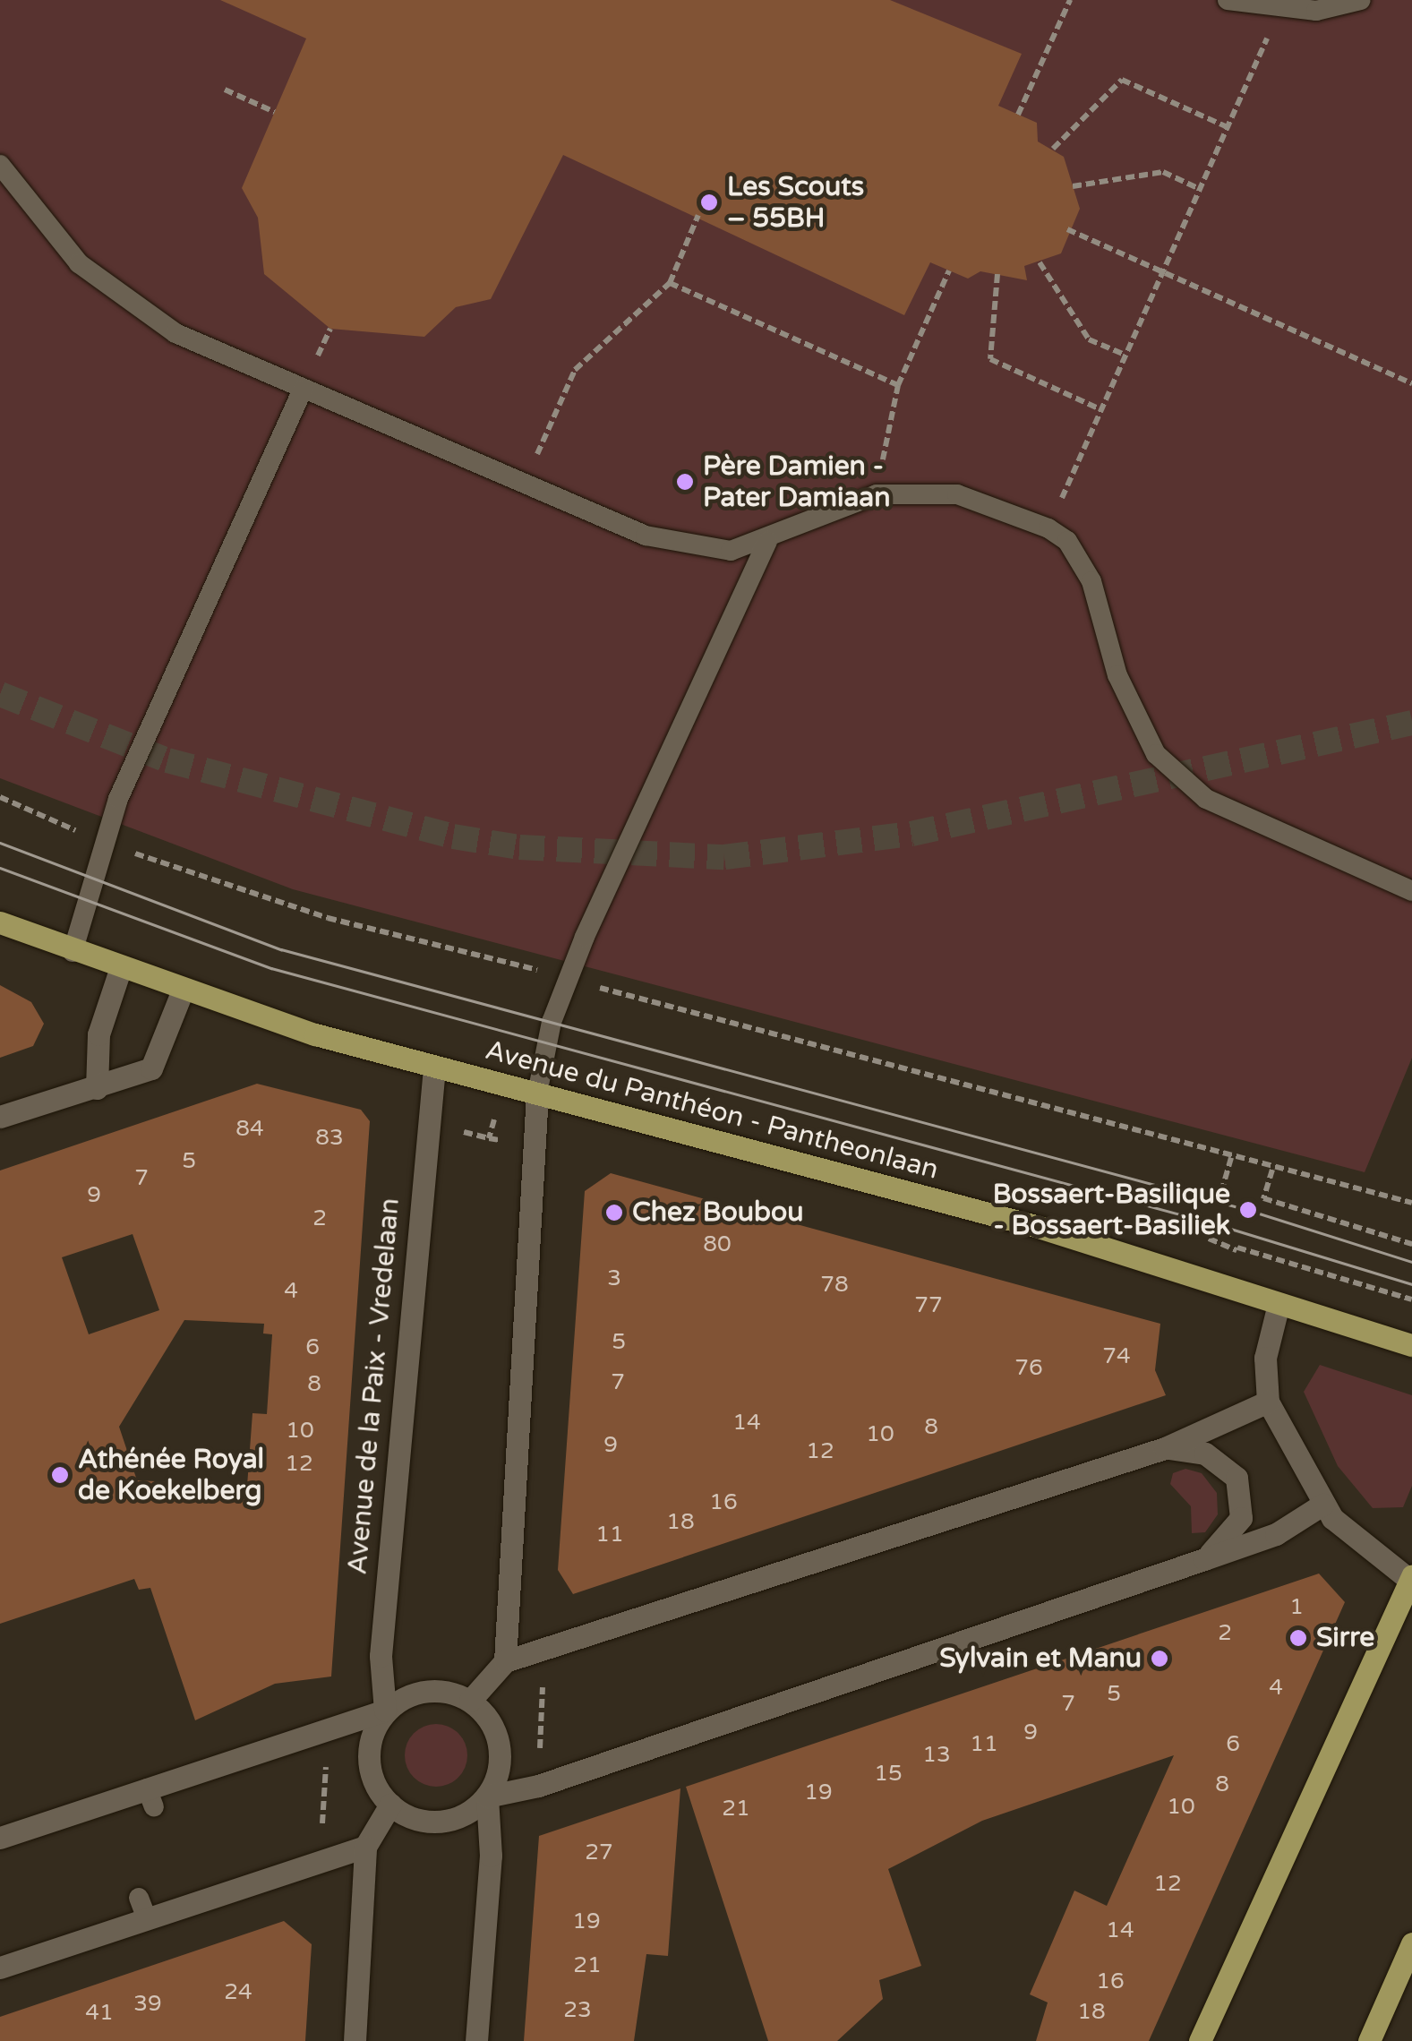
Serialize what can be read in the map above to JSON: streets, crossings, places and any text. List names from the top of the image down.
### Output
{
  "streets": {
    "main road": ["Avenue du Panthéon - Pantheonlaan"],
    "street": ["Avenue de la Paix - Vredelaan"]
  },
  "crossings": [
    ["Avenue du Panthéon - Pantheonlaan", "Avenue de la Paix - Vredelaan"]
  ],
  "places": [
    "Les Scouts – 55BH",
    "Père Damien - Pater Damiaan",
    "Bossaert-Basilique - Bossaert-Basiliek",
    "Chez Boubou",
    "Athénée Royal de Koekelberg",
    "Sirre",
    "Sylvain et Manu"
  ],
  "house_numbers": [
    "84",
    "83",
    "5",
    "7",
    "9",
    "2",
    "80",
    "3",
    "78",
    "4",
    "77",
    "5",
    "6",
    "74",
    "76",
    "7",
    "8",
    "14",
    "8",
    "10",
    "10",
    "9",
    "12",
    "12",
    "16",
    "18",
    "11",
    "1",
    "2",
    "4",
    "5",
    "7",
    "9",
    "11",
    "6",
    "13",
    "15",
    "8",
    "19",
    "10",
    "21",
    "27",
    "12",
    "19",
    "14",
    "21",
    "16",
    "24",
    "39",
    "23",
    "18",
    "41"
  ]
}
